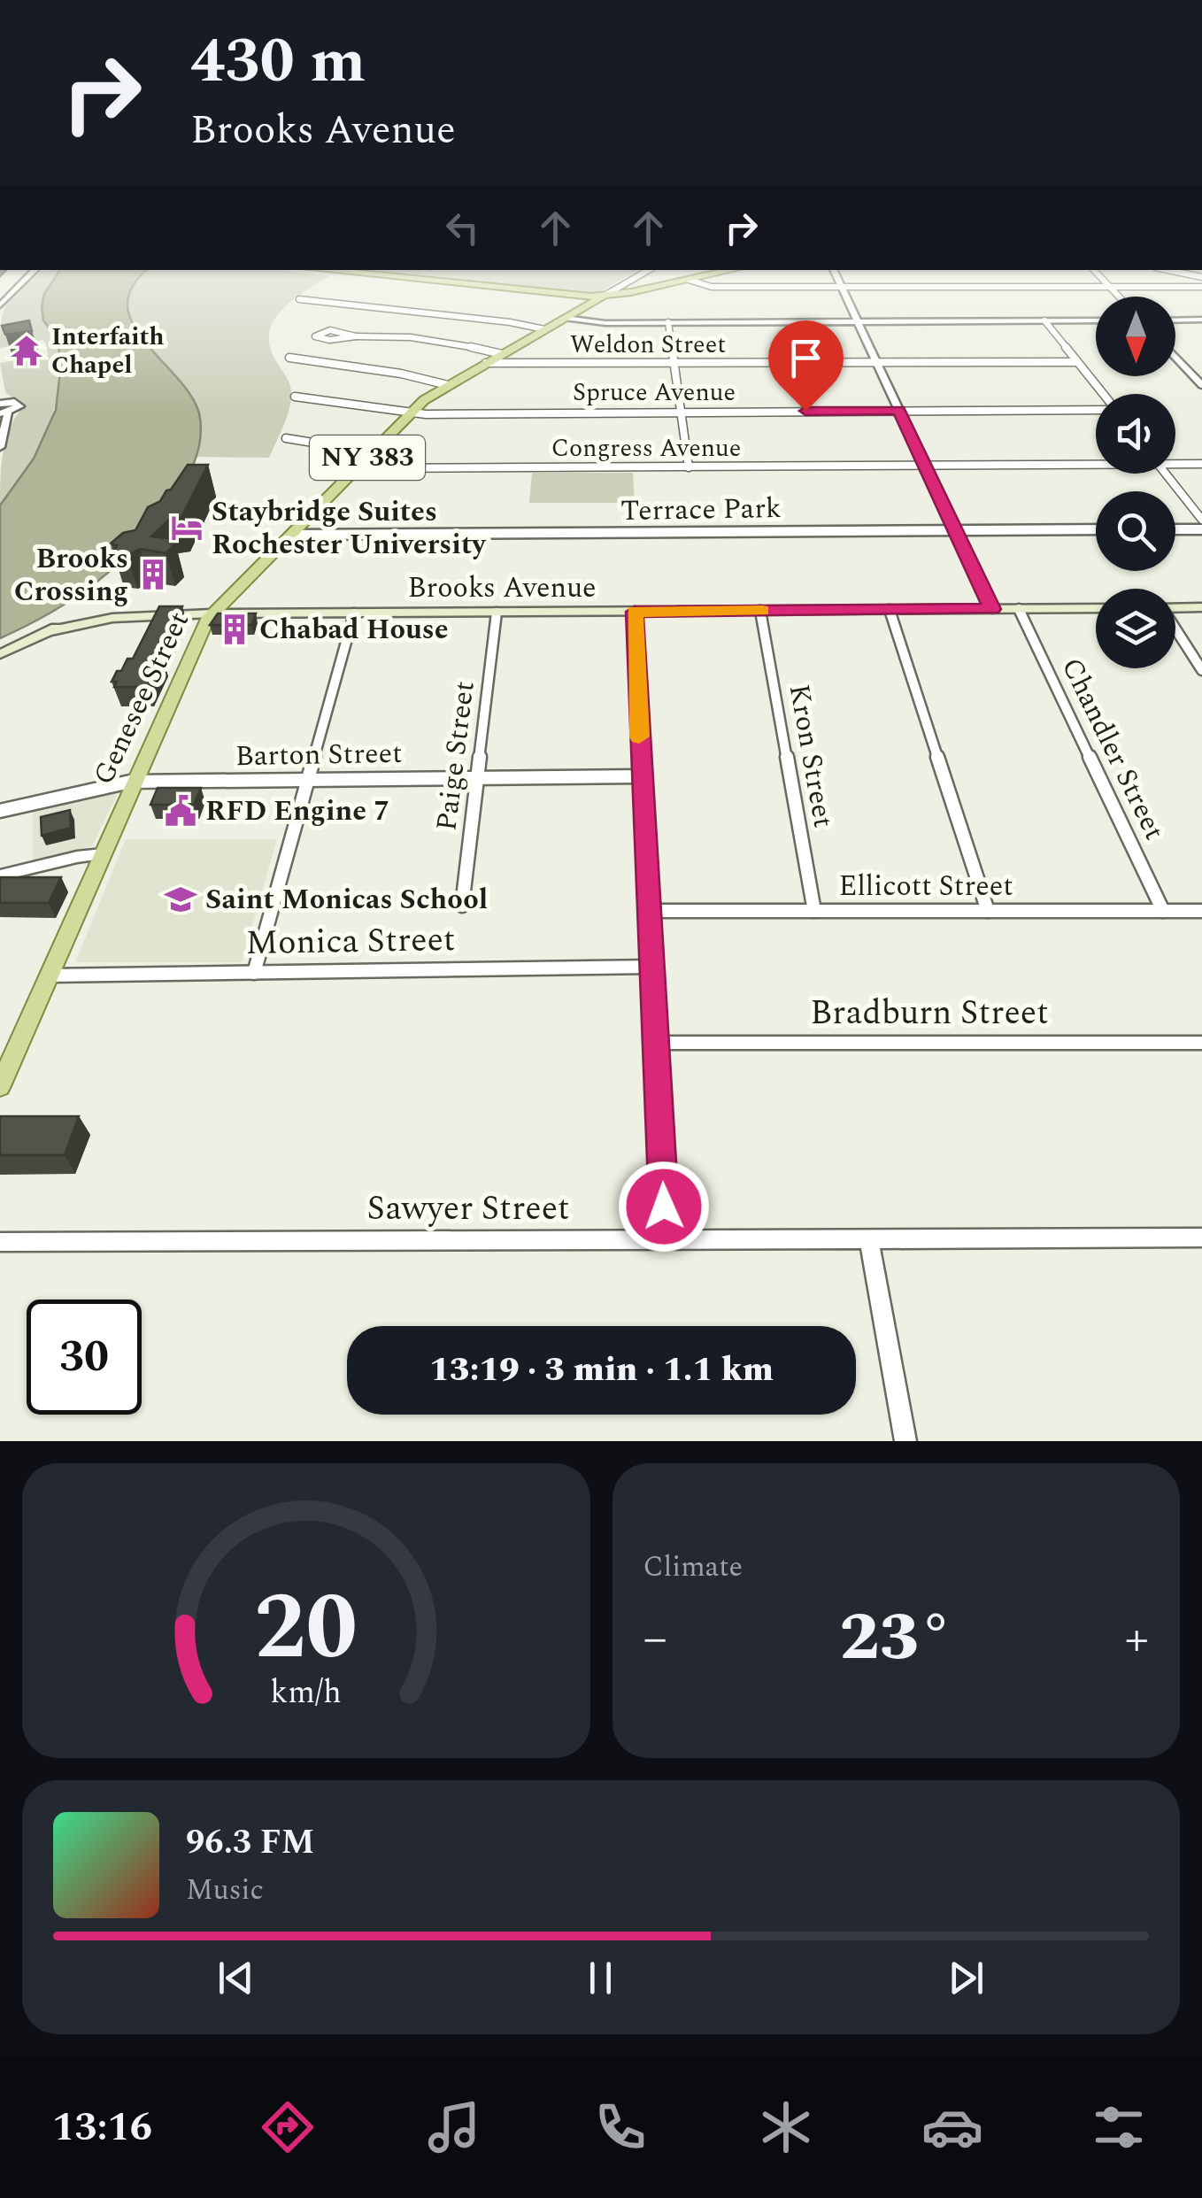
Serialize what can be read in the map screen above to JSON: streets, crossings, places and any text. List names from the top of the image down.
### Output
{
  "streets": {
    "main road": ["NY 383", "Brooks Avenue", "Genesee Street"],
    "street": [
      "Weldon Street",
      "Spruce Avenue",
      "Congress Avenue",
      "Terrace Park",
      "Chandler Street",
      "Barton Street",
      "Paige Street",
      "Kron Street",
      "Ellicott Street",
      "Monica Street",
      "Bradburn Street",
      "Sawyer Street"
    ]
  },
  "crossings": [
    ["Weldon Street", "Genesee Street"],
    ["Spruce Avenue", "Genesee Street"],
    ["Congress Avenue", "Genesee Street"],
    ["NY 383", "Genesee Street"],
    ["Terrace Park", "Genesee Street"],
    ["Brooks Avenue", "Genesee Street"],
    ["Brooks Avenue", "Chandler Street"],
    ["Brooks Avenue", "Paige Street"],
    ["Brooks Avenue", "Kron Street"],
    ["Genesee Street", "Barton Street"],
    ["Genesee Street", "Monica Street"],
    ["Chandler Street", "Ellicott Street"],
    ["Barton Street", "Paige Street"],
    ["Kron Street", "Ellicott Street"]
  ],
  "places": {
    "temple": ["Interfaith Chapel"],
    "hotel": ["Staybridge Suites Rochester University"],
    "building": ["Brooks Crossing", "Chabad House"],
    "public building": ["RFD Engine 7"],
    "school or university": ["Saint Monicas School"]
  },
  "north": "bottom",
  "page": {
    "turn": ["430 m", "Brooks Avenue"],
    "limit": "30",
    "trip": "13:19 · 3 min · 1.1 km",
    "tile": "Climate",
    "heat": ["−", "23°", "+"],
    "song": ["96.3 FM", "Music"],
    "tabs": "13:16",
    "gauge": ["20", "km/h"]
  }
}
